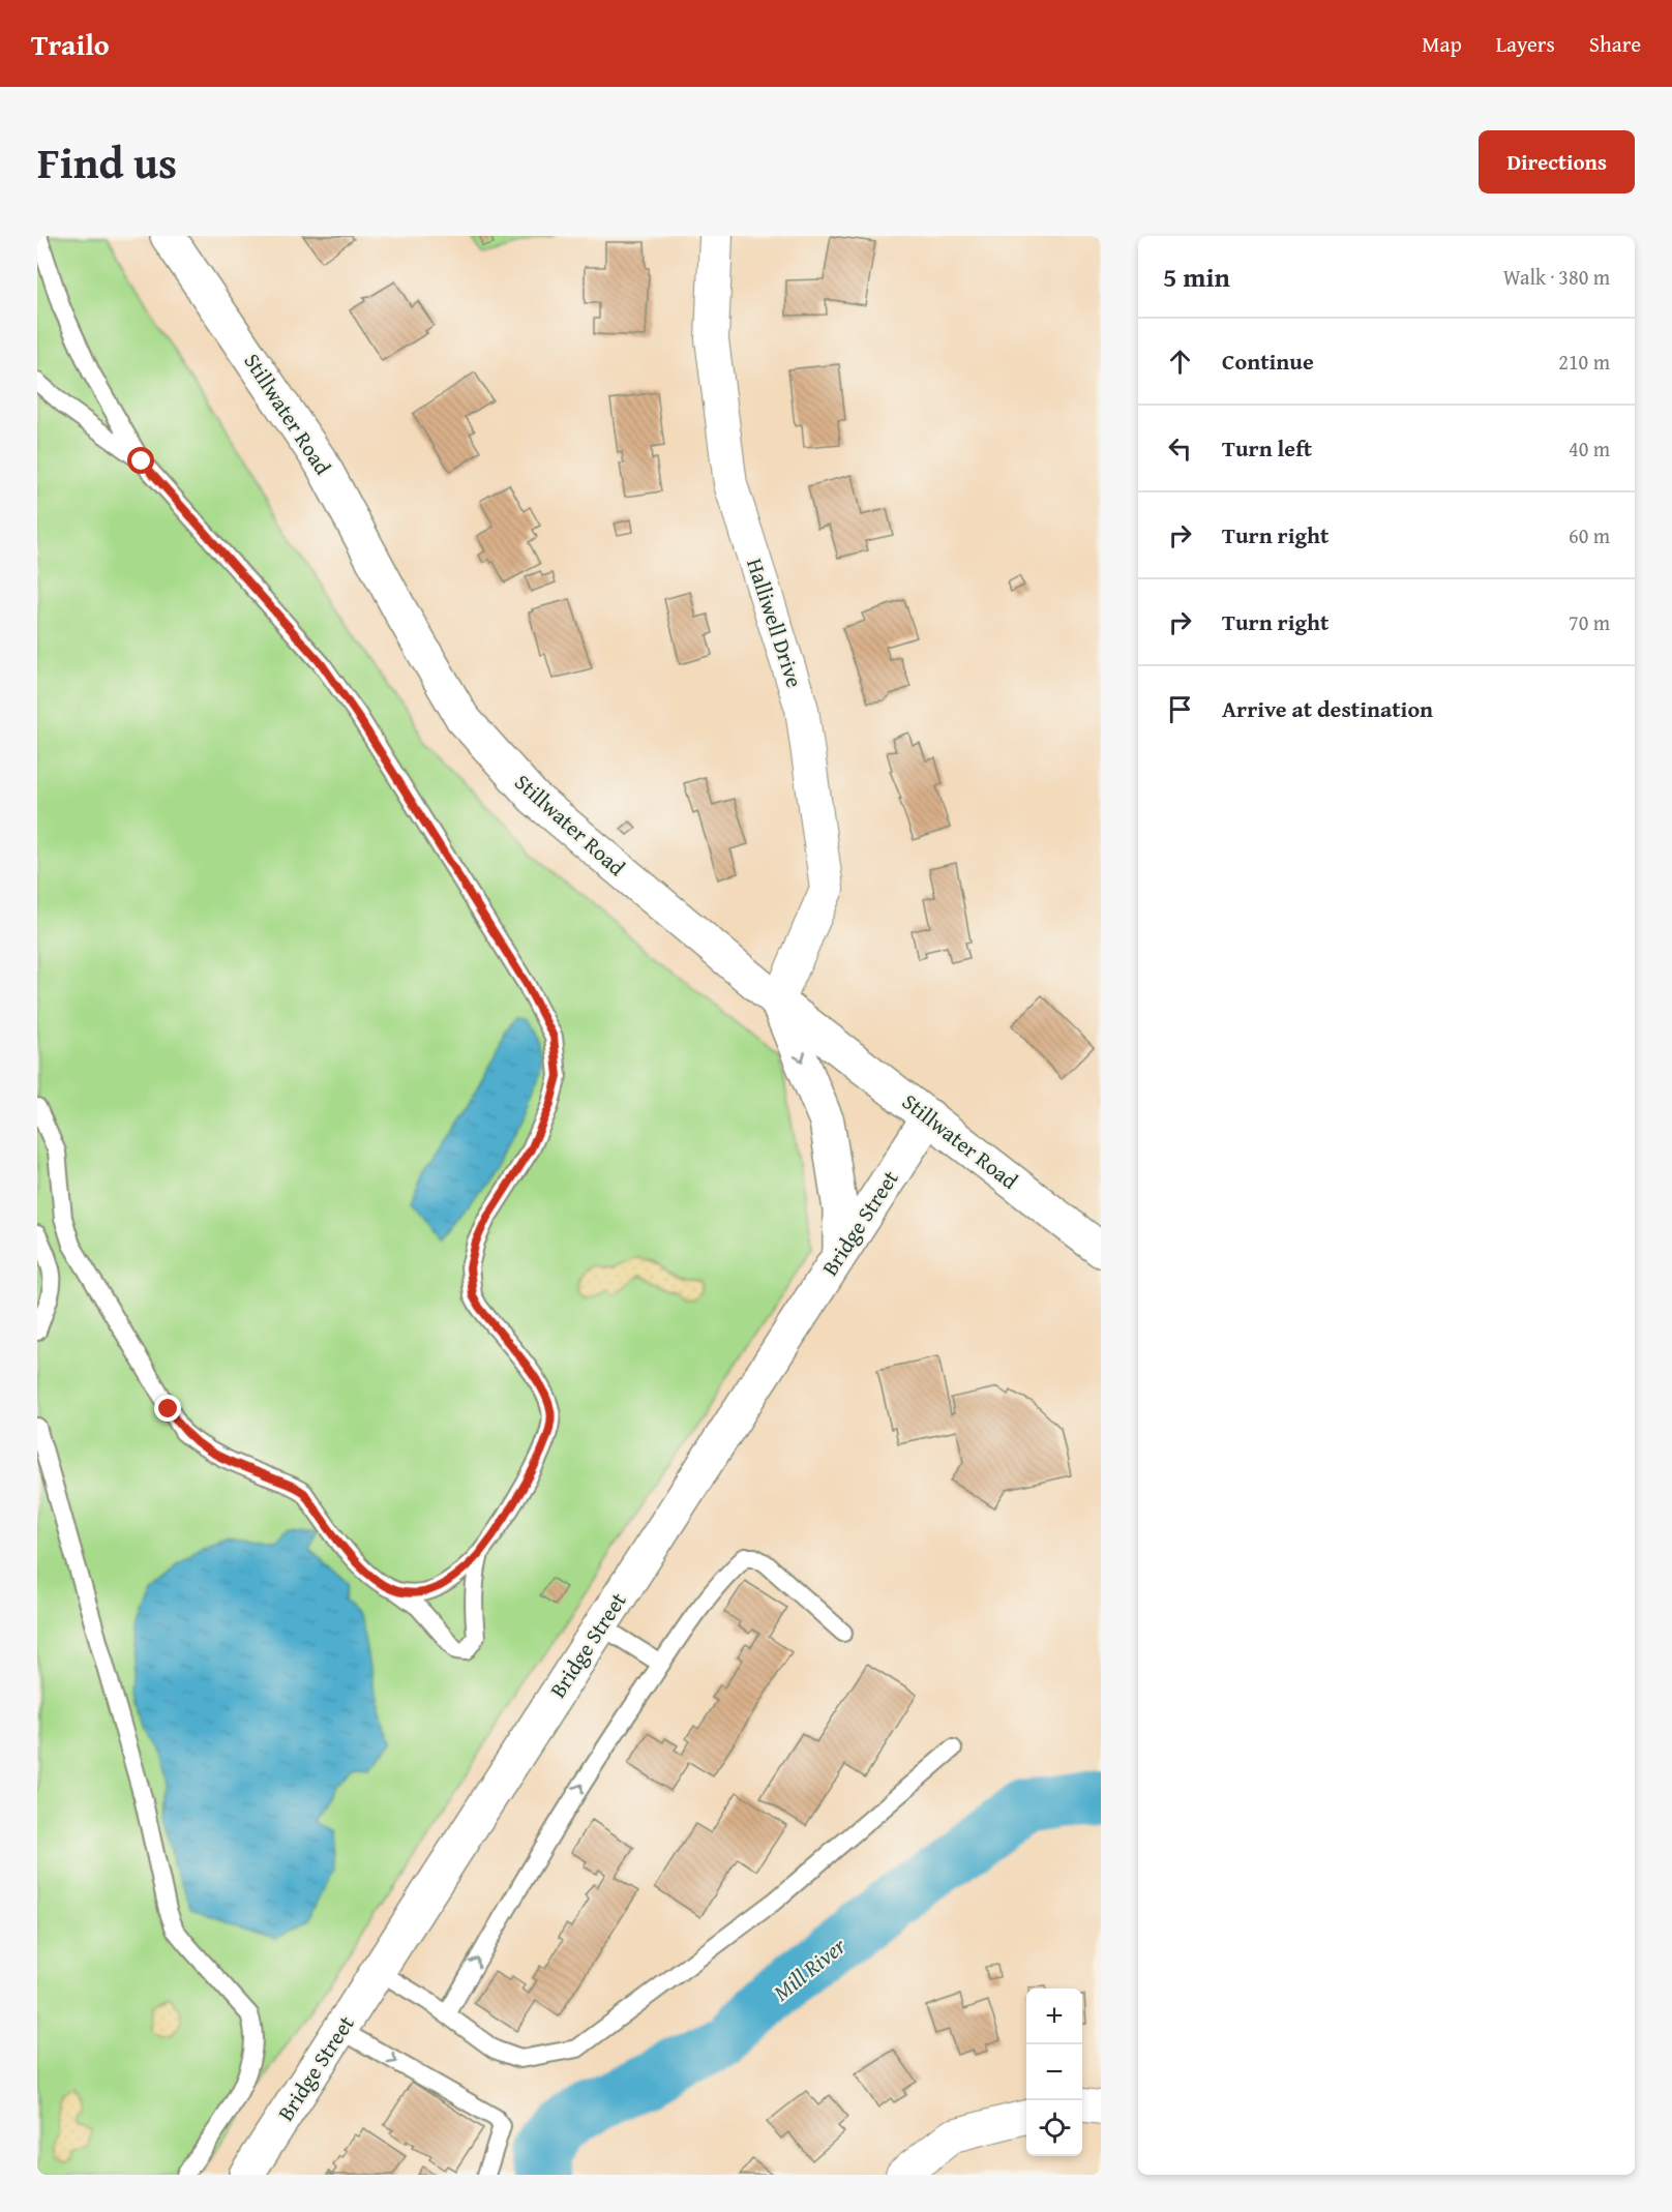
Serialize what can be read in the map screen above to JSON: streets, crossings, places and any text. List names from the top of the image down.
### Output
{
  "streets": {
    "main road": ["Stillwater Road", "Bridge Street"],
    "street": ["Halliwell Drive"]
  },
  "crossings": [
    ["Stillwater Road", "Halliwell Drive"],
    ["Stillwater Road", "Bridge Street"]
  ],
  "water": ["Mill River"],
  "page": {
    "header": "Trailo",
    "nav": ["Map", "Layers", "Share"],
    "title": "Find us",
    "buttons": "Directions",
    "heading": ["5 min", "Walk · 380 m"],
    "list": [
      ["Continue", "210 m"],
      ["Turn left", "40 m"],
      ["Turn right", "60 m"],
      ["Turn right", "70 m"],
      "Arrive at destination"
    ],
    "map_buttons": ["+", "−"]
  }
}
